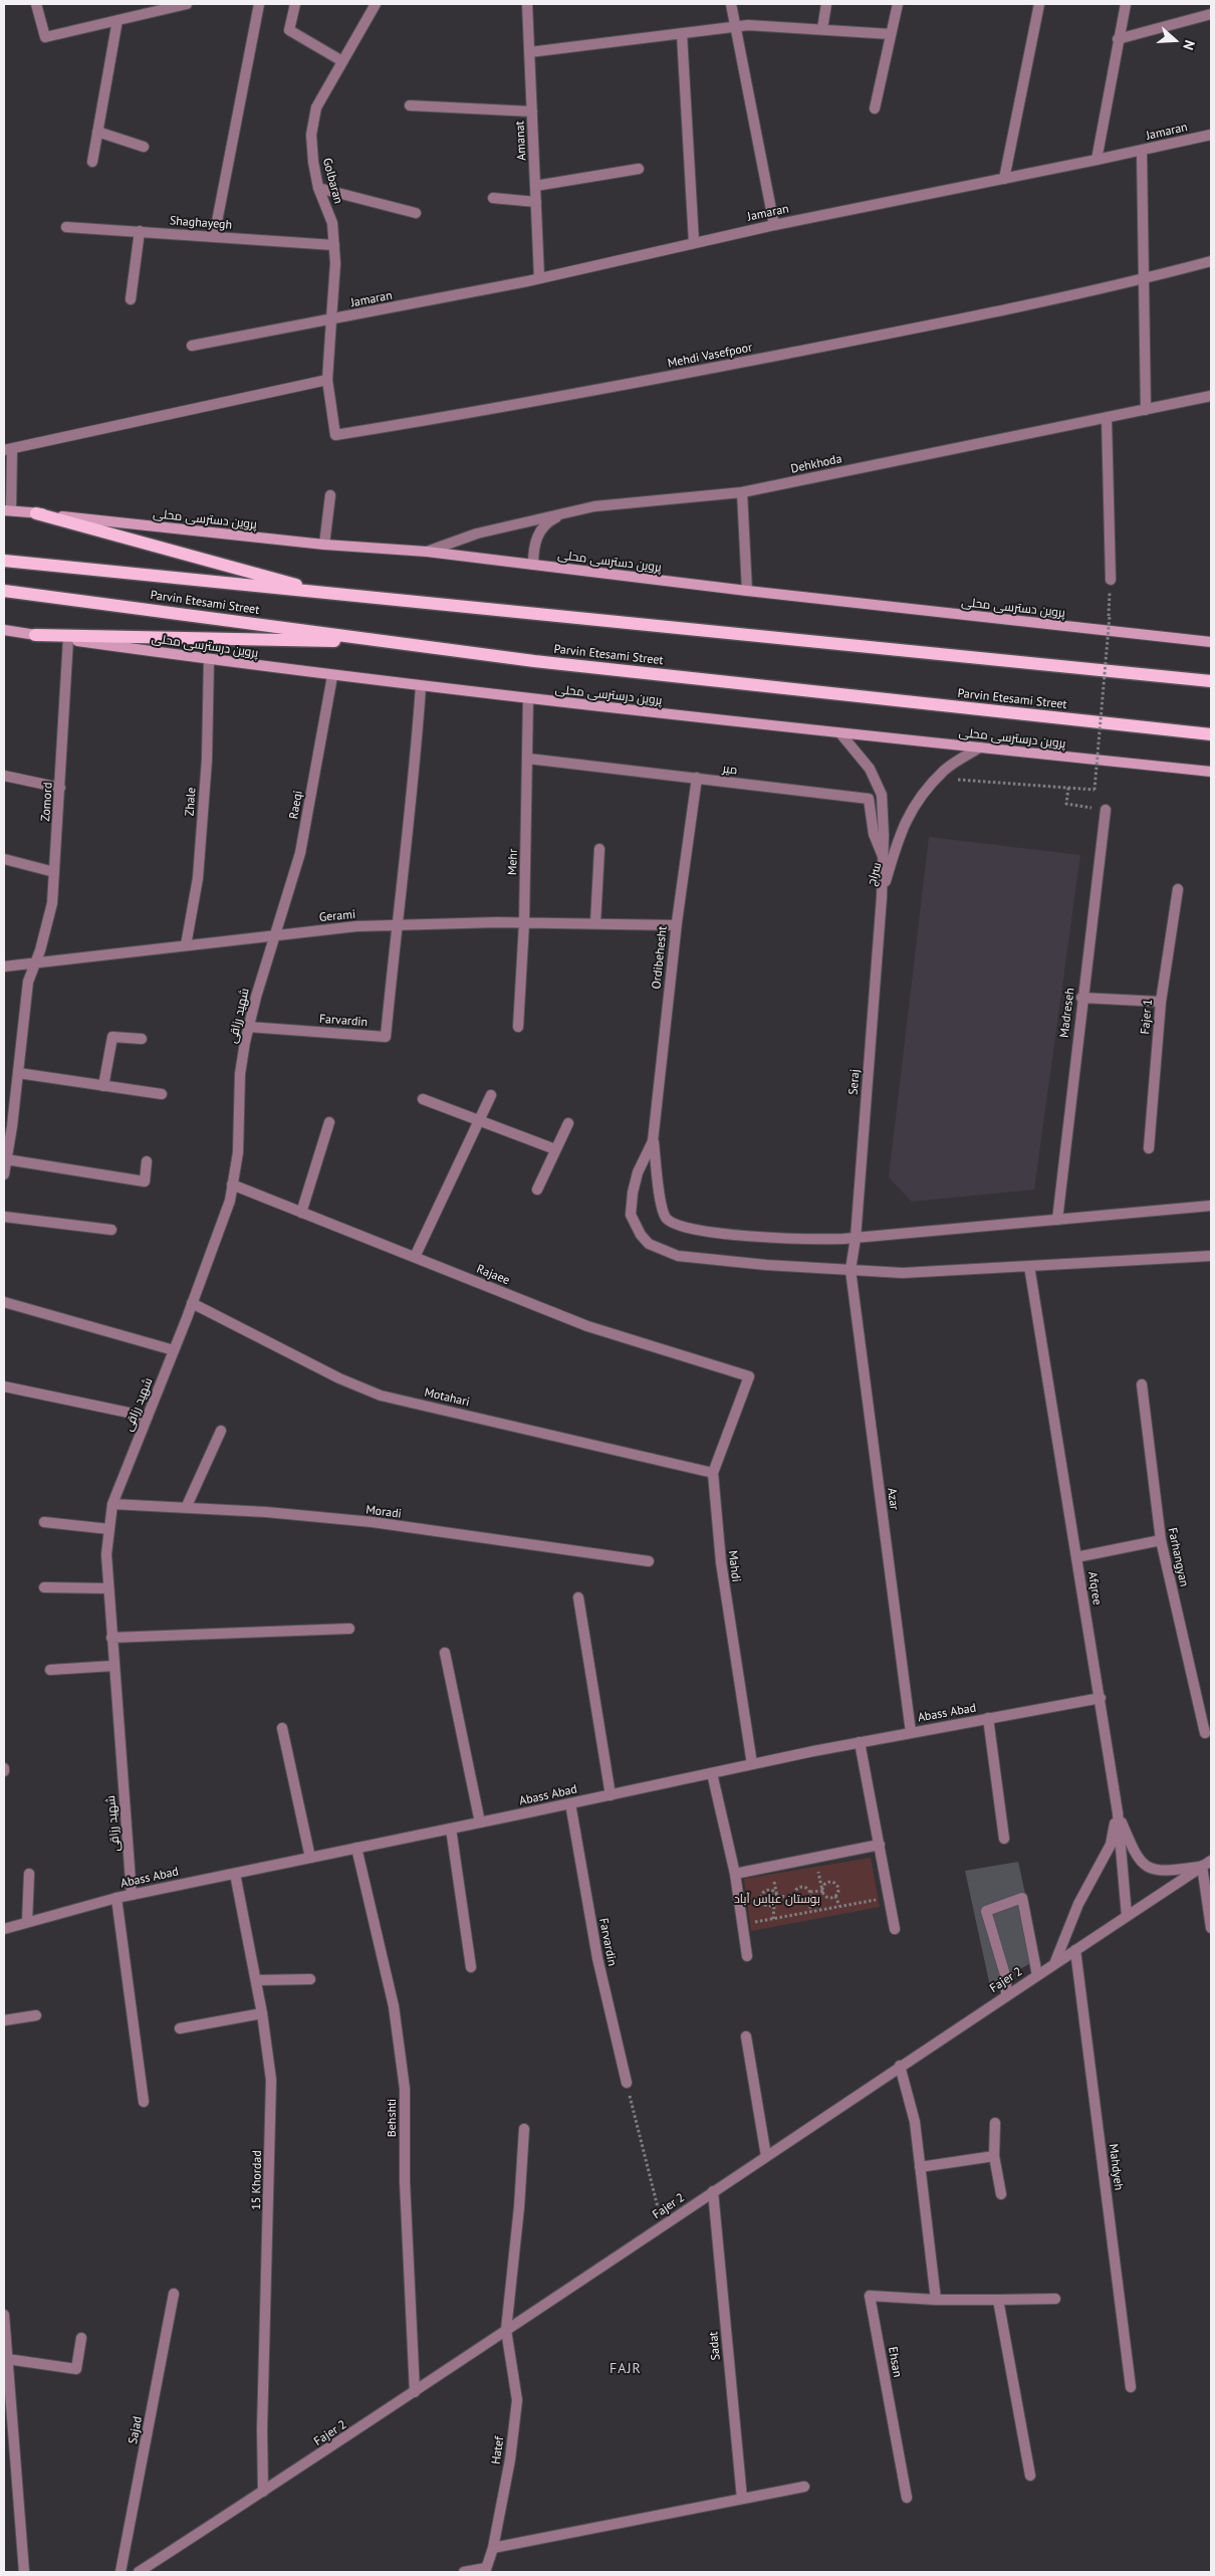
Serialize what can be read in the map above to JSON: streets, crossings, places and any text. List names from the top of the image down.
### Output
{
  "streets": {
    "main road": ["پروین دسترسی محلی", "Parvin Etesami Street", "پروین درسترسی محلی"],
    "street": [
      "Jamaran",
      "Amanat",
      "Golbaran",
      "Shaghayegh",
      "Mehdi Vasefpoor",
      "Dehkhoda",
      "میر",
      "Zomord",
      "Zhale",
      "Raeqi",
      "Mehr",
      "سراج",
      "Gerami",
      "Ordibehesht",
      "Madreseh",
      "شهید رزاقی",
      "Fajer 1",
      "Farvardin",
      "Seraj",
      "Rajaee",
      "Motahari",
      "Azar",
      "Moradi",
      "Farhangyan",
      "Mahdi",
      "Afqree",
      "Abass Abad",
      "Fajer 2",
      "Behshti",
      "Mahdyeh",
      "15 Khordad",
      "Sadat",
      "Ehsan",
      "Sajad",
      "Hatef"
    ]
  },
  "crossings": [
    ["Jamaran", "Amanat"],
    ["Jamaran", "Golbaran"],
    ["Golbaran", "Shaghayegh"],
    ["Dehkhoda", "پروین دسترسی محلی"],
    ["پروین درسترسی محلی", "Zomord"],
    ["پروین درسترسی محلی", "Zhale"],
    ["پروین درسترسی محلی", "Raeqi"],
    ["پروین درسترسی محلی", "Mehr"],
    ["پروین درسترسی محلی", "سراج"],
    ["میر", "Mehr"],
    ["میر", "سراج"],
    ["میر", "Ordibehesht"],
    ["Zomord", "Gerami"],
    ["Zhale", "Gerami"],
    ["Raeqi", "Gerami"],
    ["Raeqi", "شهید رزاقی"],
    ["Mehr", "Gerami"],
    ["سراج", "Seraj"],
    ["Gerami", "Ordibehesht"],
    ["Gerami", "شهید رزاقی"],
    ["Gerami", "Farvardin"],
    ["شهید رزاقی", "Farvardin"],
    ["شهید رزاقی", "Rajaee"],
    ["شهید رزاقی", "Motahari"],
    ["شهید رزاقی", "Moradi"],
    ["شهید رزاقی", "Abass Abad"],
    ["Farvardin", "Abass Abad"],
    ["Seraj", "Azar"],
    ["Rajaee", "Mahdi"],
    ["Motahari", "Mahdi"],
    ["Azar", "Abass Abad"],
    ["Mahdi", "Abass Abad"],
    ["Afqree", "Abass Abad"],
    ["Afqree", "Fajer 2"],
    ["Abass Abad", "Behshti"],
    ["Abass Abad", "15 Khordad"],
    ["Fajer 2", "Behshti"],
    ["Fajer 2", "Mahdyeh"],
    ["Fajer 2", "15 Khordad"],
    ["Fajer 2", "Sadat"],
    ["Fajer 2", "Hatef"]
  ],
  "districts": ["FAJR"],
  "parks": ["بوستان عباس آباد"],
  "north": "right"
}
